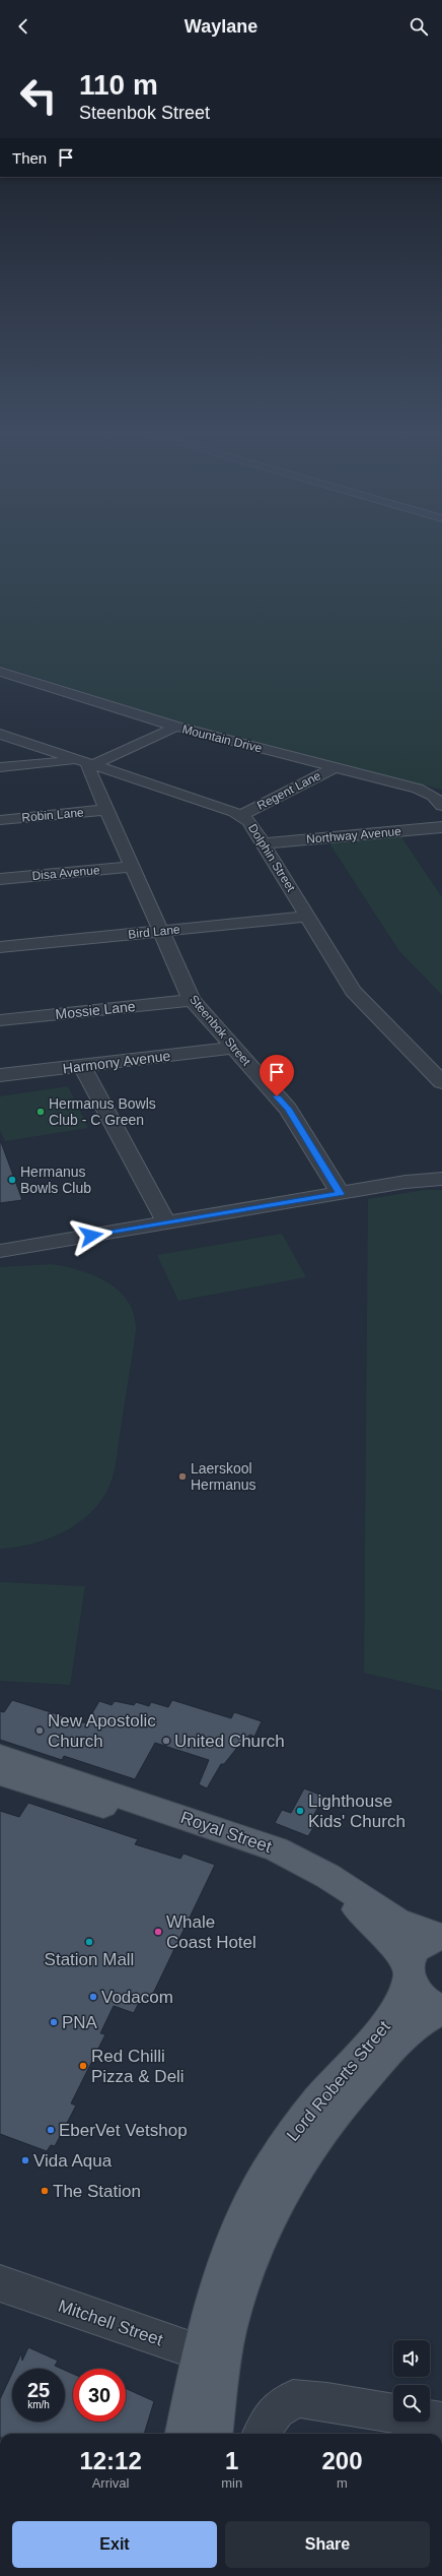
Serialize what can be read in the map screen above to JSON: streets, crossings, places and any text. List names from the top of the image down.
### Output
{
  "streets": {
    "main road": ["Royal Street", "Lord Roberts Street"],
    "street": [
      "Mountain Drive",
      "Regent Lane",
      "Robin Lane",
      "Northway Avenue",
      "Dolphin Street",
      "Disa Avenue",
      "Bird Lane",
      "Mossie Lane",
      "Steenbok Street",
      "Harmony Avenue",
      "Mitchell Street"
    ]
  },
  "crossings": [
    ["Mountain Drive", "Regent Lane"],
    ["Regent Lane", "Dolphin Street"],
    ["Robin Lane", "Steenbok Street"],
    ["Northway Avenue", "Dolphin Street"],
    ["Dolphin Street", "Bird Lane"],
    ["Dolphin Street", "Steenbok Street"],
    ["Disa Avenue", "Steenbok Street"],
    ["Bird Lane", "Steenbok Street"],
    ["Mossie Lane", "Steenbok Street"],
    ["Steenbok Street", "Harmony Avenue"],
    ["Royal Street", "Lord Roberts Street"],
    ["Lord Roberts Street", "Mitchell Street"]
  ],
  "places": [
    "Hermanus Bowls Club - C Green",
    "Hermanus Bowls Club",
    "Laerskool Hermanus",
    "New Apostolic Church",
    "United Church",
    "Lighthouse Kids' Church",
    "Whale Coast Hotel",
    "Station Mall",
    "Vodacom",
    "PNA",
    "Red Chilli Pizza & Deli",
    "EberVet Vetshop",
    "Vida Aqua",
    "The Station"
  ],
  "page": {
    "header": "Waylane",
    "turn": ["110 m", "Steenbok Street"],
    "then": "Then",
    "speed": "25 km/h",
    "limit": "30",
    "eta": [
      "12:12",
      "Arrival",
      "1",
      "min",
      "200",
      "m"
    ],
    "buttons": ["Exit", "Share"]
  }
}
